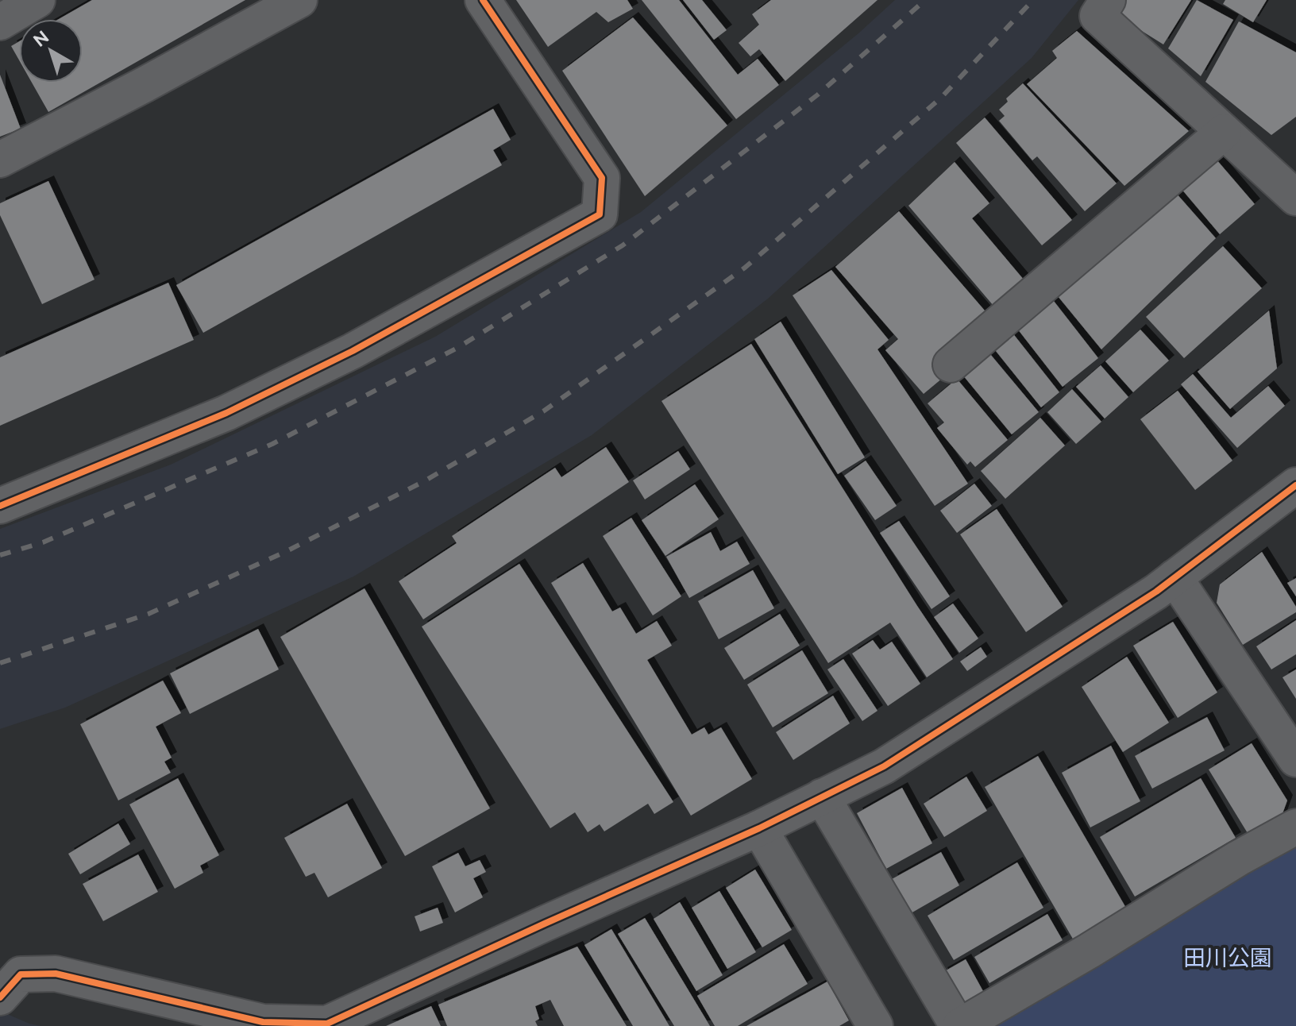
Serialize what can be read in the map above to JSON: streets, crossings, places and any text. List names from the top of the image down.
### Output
{
  "parks": ["田川公園"],
  "north": "top left"
}
